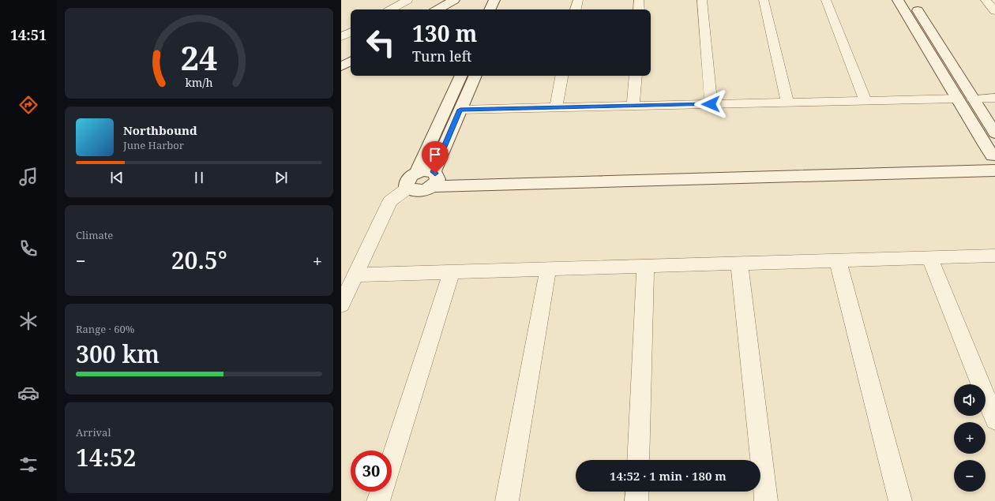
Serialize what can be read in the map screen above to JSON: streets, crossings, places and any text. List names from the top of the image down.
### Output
{
  "page": {
    "tabs": "14:51",
    "turn": ["130 m", "Turn left"],
    "song": ["Northbound", "June Harbor"],
    "tile": [
      "Climate",
      ["Range · 60%", "300 km"],
      ["Arrival", "14:52"]
    ],
    "heat": ["−", "20.5°", "+"],
    "map_buttons": ["+", "−"],
    "limit": "30",
    "trip": "14:52 · 1 min · 180 m",
    "gauge": ["24", "km/h"]
  }
}
